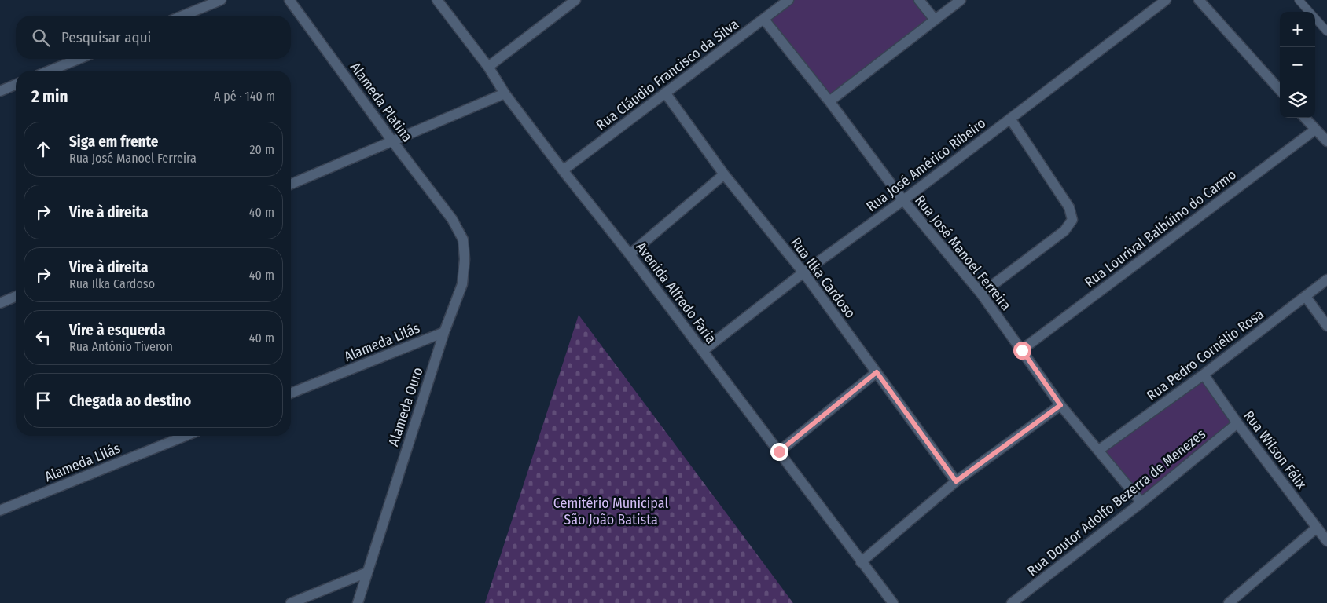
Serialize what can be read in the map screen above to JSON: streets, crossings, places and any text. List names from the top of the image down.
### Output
{
  "streets": {
    "street": [
      "Rua Cláudio Francisco da Silva",
      "Alameda Platina",
      "Rua José Américo Ribeiro",
      "Rua Lourival Balbúino do Carmo",
      "Rua José Manoel Ferreira",
      "Rua Ilka Cardoso",
      "Avenida Alfredo Faria",
      "Alameda Lilás",
      "Rua Pedro Cornélio Rosa",
      "Alameda Ouro",
      "Rua Wilson Félix",
      "Rua Doutor Adolfo Bezerra de Menezes"
    ]
  },
  "crossings": [
    ["Rua Cláudio Francisco da Silva", "Rua José Manoel Ferreira"],
    ["Rua Cláudio Francisco da Silva", "Rua Ilka Cardoso"],
    ["Rua Cláudio Francisco da Silva", "Avenida Alfredo Faria"],
    ["Alameda Platina", "Alameda Ouro"],
    ["Rua José Américo Ribeiro", "Rua José Manoel Ferreira"],
    ["Rua José Américo Ribeiro", "Rua Ilka Cardoso"],
    ["Rua José Américo Ribeiro", "Avenida Alfredo Faria"],
    ["Rua Lourival Balbúino do Carmo", "Rua José Manoel Ferreira"],
    ["Rua José Manoel Ferreira", "Rua Pedro Cornélio Rosa"],
    ["Rua José Manoel Ferreira", "Rua Doutor Adolfo Bezerra de Menezes"],
    ["Alameda Lilás", "Alameda Ouro"],
    ["Rua Pedro Cornélio Rosa", "Rua Wilson Félix"],
    ["Rua Wilson Félix", "Rua Doutor Adolfo Bezerra de Menezes"]
  ],
  "parks": ["Cemitério Municipal São João Batista"],
  "page": {
    "map_buttons": ["+", "−"],
    "search": "Pesquisar aqui",
    "heading": ["2 min", "A pé · 140 m"],
    "list": [
      ["Siga em frente", "Rua José Manoel Ferreira", "20 m"],
      ["Vire à direita", "40 m"],
      ["Vire à direita", "Rua Ilka Cardoso", "40 m"],
      ["Vire à esquerda", "Rua Antônio Tiveron", "40 m"],
      "Chegada ao destino"
    ]
  }
}
